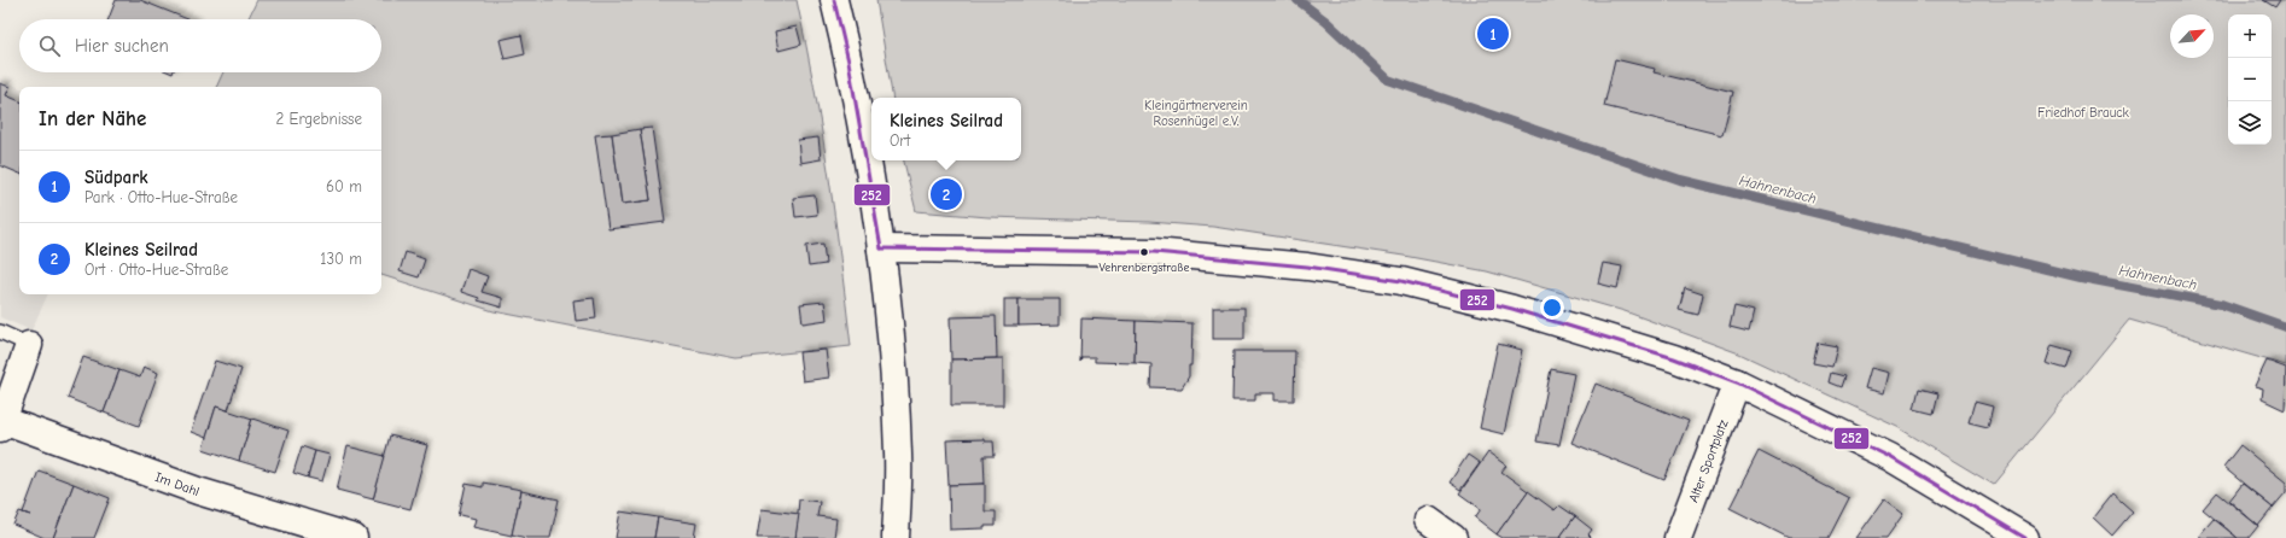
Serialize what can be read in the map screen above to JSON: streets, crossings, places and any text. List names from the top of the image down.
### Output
{
  "streets": {
    "street": ["Alter Sportplatz", "Im Dahl"]
  },
  "water": ["Hahnenbach"],
  "parks": ["Kleingärtnerverein Rosenhügel e.V.", "Friedhof Brauck"],
  "places": ["Vehrenbergstraße"],
  "lines": ["transit line 252"],
  "north": "top right",
  "page": {
    "map_buttons": ["+", "−"],
    "pins": ["1", "2"],
    "search": "Hier suchen",
    "heading": ["In der Nähe", "2 Ergebnisse"],
    "popup": ["Kleines Seilrad", "Ort"],
    "list": [
      {
        "mark": "1",
        "name": "Südpark",
        "note": "Park · Otto-Hue-Straße",
        "value": "60 m"
      },
      {
        "mark": "2",
        "name": "Kleines Seilrad",
        "note": "Ort · Otto-Hue-Straße",
        "value": "130 m"
      }
    ]
  }
}
